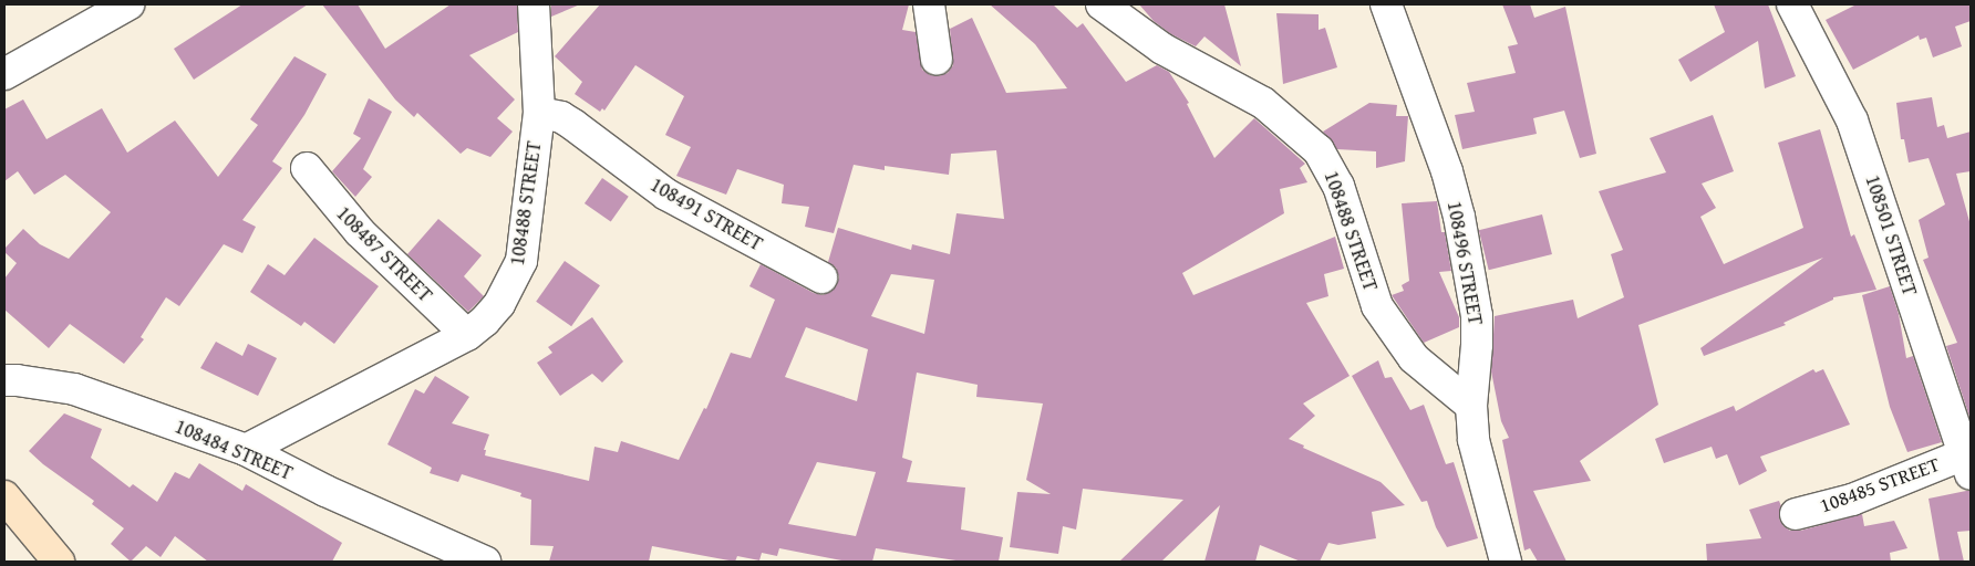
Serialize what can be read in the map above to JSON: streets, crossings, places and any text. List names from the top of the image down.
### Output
{
  "streets": {
    "street": [
      "108488 STREET",
      "108491 STREET",
      "108501 STREET",
      "108487 STREET",
      "108496 STREET",
      "108484 STREET",
      "108485 STREET"
    ]
  },
  "crossings": [
    ["108488 STREET", "108491 STREET"],
    ["108488 STREET", "108487 STREET"],
    ["108488 STREET", "108496 STREET"],
    ["108488 STREET", "108484 STREET"],
    ["108501 STREET", "108485 STREET"]
  ]
}
